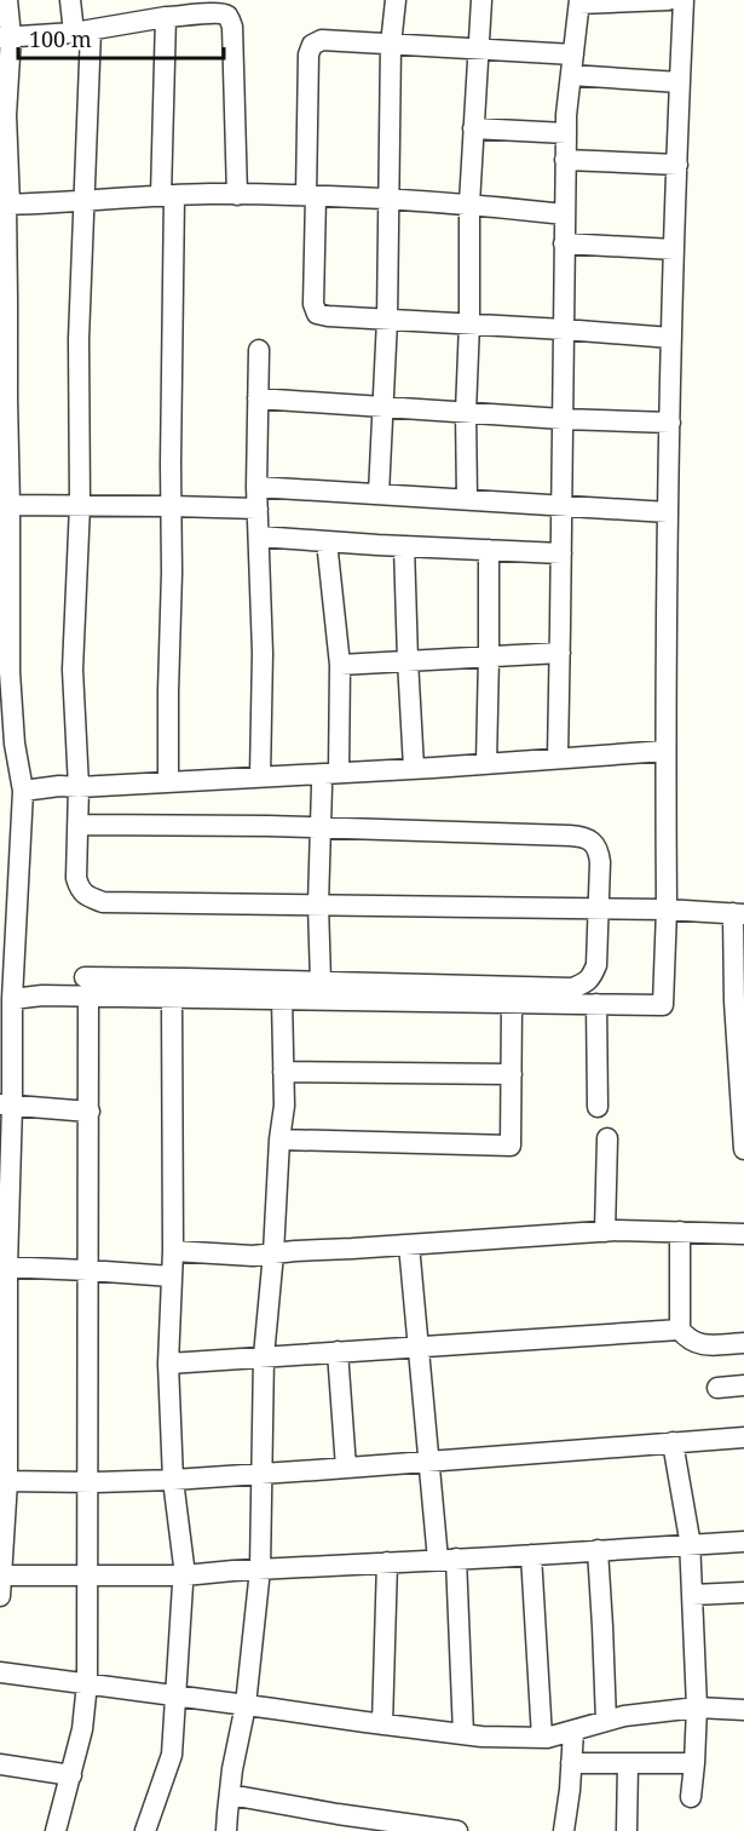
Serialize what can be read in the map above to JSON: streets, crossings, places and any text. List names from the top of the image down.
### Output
{
  "scale_bar": "100 m"
}
